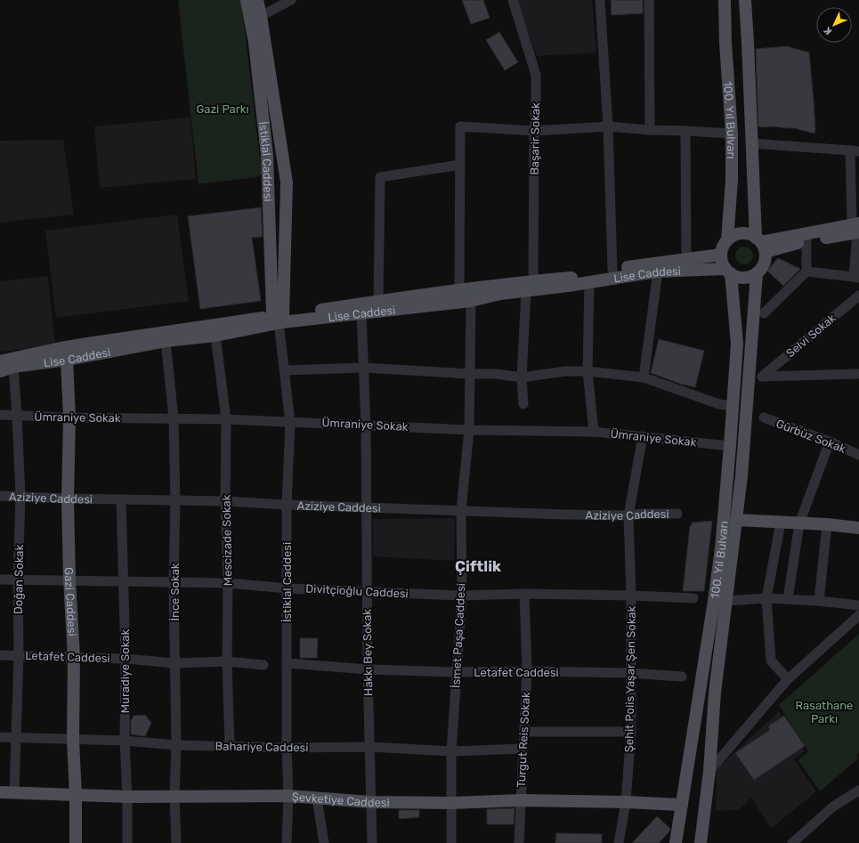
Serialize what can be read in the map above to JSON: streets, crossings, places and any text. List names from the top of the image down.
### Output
{
  "streets": {
    "main road": [
      "100. Yıl Bulvarı",
      "İstiklal Caddesi",
      "Lise Caddesi",
      "Gazi Caddesi",
      "Şevketiye Caddesi"
    ],
    "street": [
      "Başarir Sokak",
      "Selvi Sokak",
      "Ümraniye Sokak",
      "Gürbüz Sokak",
      "Aziziye Caddesi",
      "Mescizade Sokak",
      "Doğan Sokak",
      "Divitçioğlu Caddesi",
      "İnce Sokak",
      "İsmet Paşa Caddesi",
      "Hakkı Bey Sokak",
      "Letafet Caddesi",
      "Muradiye Sokak",
      "Şehit Polis Yaşar Şen Sokak",
      "Turgut Reis Sokak",
      "Bahariye Caddesi"
    ]
  },
  "crossings": [
    ["100. Yıl Bulvarı", "Lise Caddesi"],
    ["100. Yıl Bulvarı", "Ümraniye Sokak"],
    ["100. Yıl Bulvarı", "Şevketiye Caddesi"],
    ["Başarir Sokak", "Lise Caddesi"],
    ["İstiklal Caddesi", "Lise Caddesi"],
    ["İstiklal Caddesi", "Ümraniye Sokak"],
    ["İstiklal Caddesi", "Aziziye Caddesi"],
    ["İstiklal Caddesi", "Divitçioğlu Caddesi"],
    ["İstiklal Caddesi", "Letafet Caddesi"],
    ["İstiklal Caddesi", "Bahariye Caddesi"],
    ["İstiklal Caddesi", "Şevketiye Caddesi"],
    ["Lise Caddesi", "Mescizade Sokak"],
    ["Lise Caddesi", "Doğan Sokak"],
    ["Lise Caddesi", "İnce Sokak"],
    ["Lise Caddesi", "Gazi Caddesi"],
    ["Lise Caddesi", "İsmet Paşa Caddesi"],
    ["Lise Caddesi", "Hakkı Bey Sokak"],
    ["Ümraniye Sokak", "Mescizade Sokak"],
    ["Ümraniye Sokak", "Doğan Sokak"],
    ["Ümraniye Sokak", "İnce Sokak"],
    ["Ümraniye Sokak", "Gazi Caddesi"],
    ["Ümraniye Sokak", "İsmet Paşa Caddesi"],
    ["Ümraniye Sokak", "Hakkı Bey Sokak"],
    ["Ümraniye Sokak", "Şehit Polis Yaşar Şen Sokak"],
    ["Aziziye Caddesi", "Mescizade Sokak"],
    ["Aziziye Caddesi", "Doğan Sokak"],
    ["Aziziye Caddesi", "İnce Sokak"],
    ["Aziziye Caddesi", "Gazi Caddesi"],
    ["Aziziye Caddesi", "İsmet Paşa Caddesi"],
    ["Aziziye Caddesi", "Hakkı Bey Sokak"],
    ["Aziziye Caddesi", "Muradiye Sokak"],
    ["Aziziye Caddesi", "Şehit Polis Yaşar Şen Sokak"],
    ["Mescizade Sokak", "Divitçioğlu Caddesi"],
    ["Mescizade Sokak", "Letafet Caddesi"],
    ["Mescizade Sokak", "Bahariye Caddesi"],
    ["Doğan Sokak", "Divitçioğlu Caddesi"],
    ["Doğan Sokak", "Letafet Caddesi"],
    ["Doğan Sokak", "Bahariye Caddesi"],
    ["Doğan Sokak", "Şevketiye Caddesi"],
    ["Divitçioğlu Caddesi", "İnce Sokak"],
    ["Divitçioğlu Caddesi", "Gazi Caddesi"],
    ["Divitçioğlu Caddesi", "İsmet Paşa Caddesi"],
    ["Divitçioğlu Caddesi", "Hakkı Bey Sokak"],
    ["Divitçioğlu Caddesi", "Muradiye Sokak"],
    ["Divitçioğlu Caddesi", "Şehit Polis Yaşar Şen Sokak"],
    ["Divitçioğlu Caddesi", "Turgut Reis Sokak"],
    ["İnce Sokak", "Letafet Caddesi"],
    ["İnce Sokak", "Bahariye Caddesi"],
    ["İnce Sokak", "Şevketiye Caddesi"],
    ["Gazi Caddesi", "Letafet Caddesi"],
    ["Gazi Caddesi", "Bahariye Caddesi"],
    ["Gazi Caddesi", "Şevketiye Caddesi"],
    ["İsmet Paşa Caddesi", "Letafet Caddesi"],
    ["İsmet Paşa Caddesi", "Bahariye Caddesi"],
    ["İsmet Paşa Caddesi", "Şevketiye Caddesi"],
    ["Hakkı Bey Sokak", "Letafet Caddesi"],
    ["Hakkı Bey Sokak", "Bahariye Caddesi"],
    ["Hakkı Bey Sokak", "Şevketiye Caddesi"],
    ["Letafet Caddesi", "Muradiye Sokak"],
    ["Letafet Caddesi", "Şehit Polis Yaşar Şen Sokak"],
    ["Letafet Caddesi", "Turgut Reis Sokak"],
    ["Muradiye Sokak", "Bahariye Caddesi"],
    ["Muradiye Sokak", "Şevketiye Caddesi"],
    ["Şehit Polis Yaşar Şen Sokak", "Şevketiye Caddesi"],
    ["Turgut Reis Sokak", "Bahariye Caddesi"],
    ["Turgut Reis Sokak", "Şevketiye Caddesi"]
  ],
  "districts": ["Çiftlik"],
  "parks": ["Gazi Parkı", "Rasathane Parkı"],
  "north": "bottom left"
}
